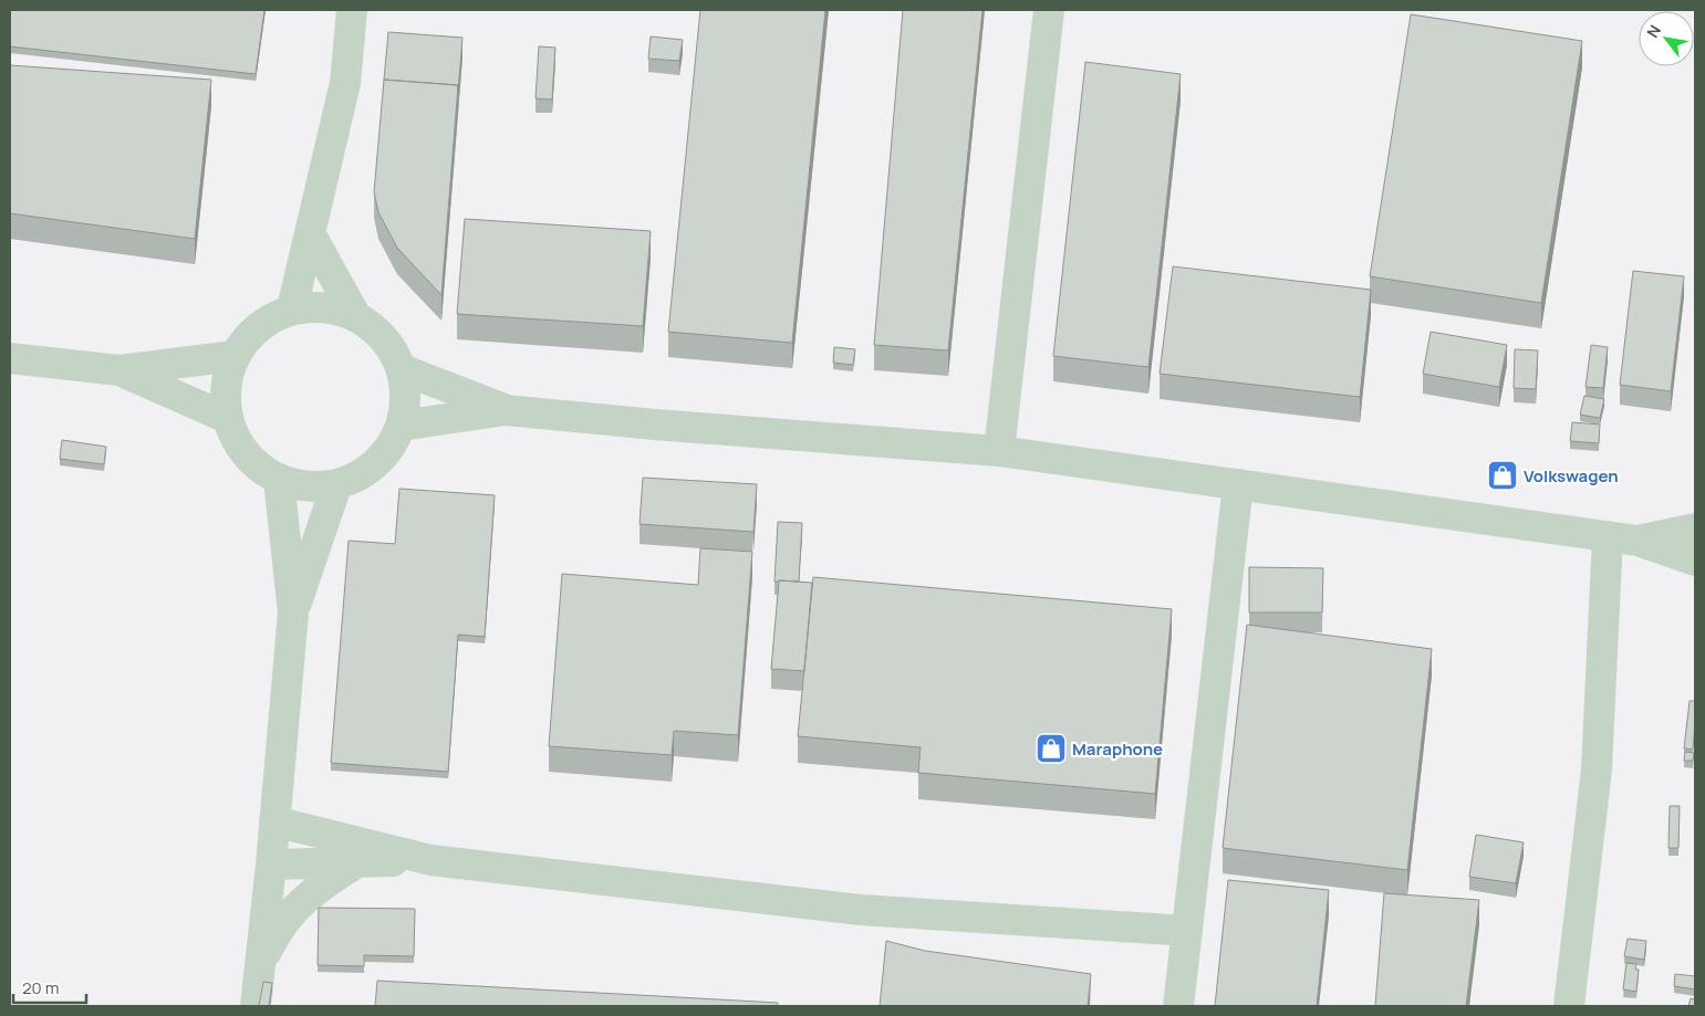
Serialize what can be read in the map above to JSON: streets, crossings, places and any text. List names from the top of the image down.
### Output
{
  "places": {
    "shop": ["Volkswagen", "Maraphone"]
  },
  "scale_bar": "20 m",
  "north": "top left"
}
